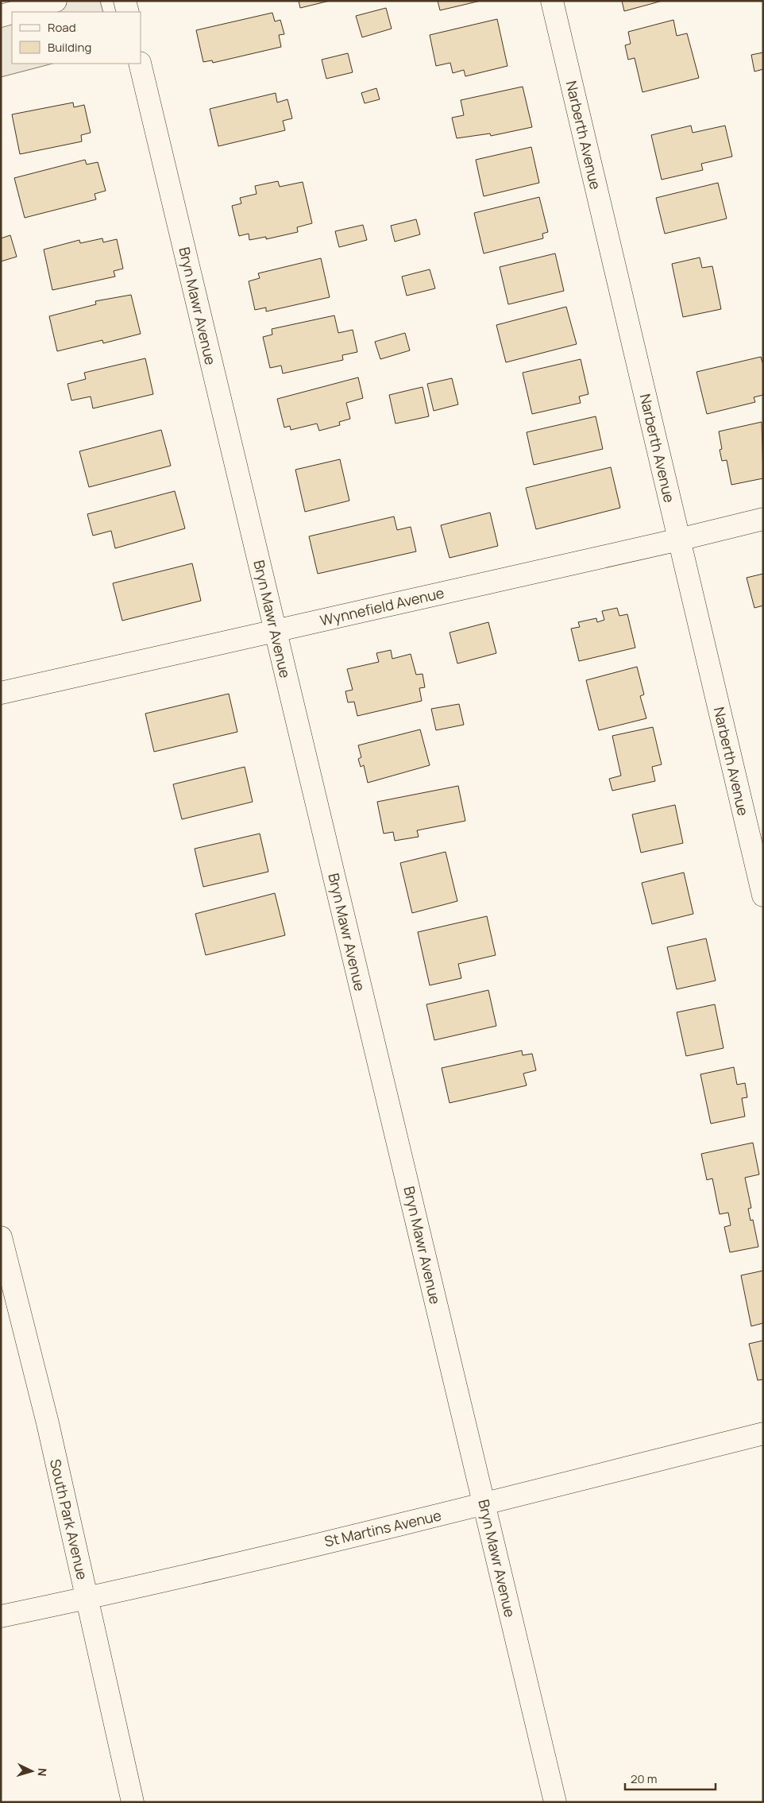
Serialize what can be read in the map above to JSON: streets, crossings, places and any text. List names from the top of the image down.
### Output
{
  "streets": {
    "street": [
      "Narberth Avenue",
      "Bryn Mawr Avenue",
      "Wynnefield Avenue",
      "South Park Avenue",
      "St Martins Avenue"
    ]
  },
  "crossings": [
    ["Narberth Avenue", "Wynnefield Avenue"],
    ["Bryn Mawr Avenue", "Wynnefield Avenue"],
    ["Bryn Mawr Avenue", "St Martins Avenue"],
    ["South Park Avenue", "St Martins Avenue"]
  ],
  "legend": ["Road", "Building"],
  "scale_bar": "20 m",
  "north": "right"
}
